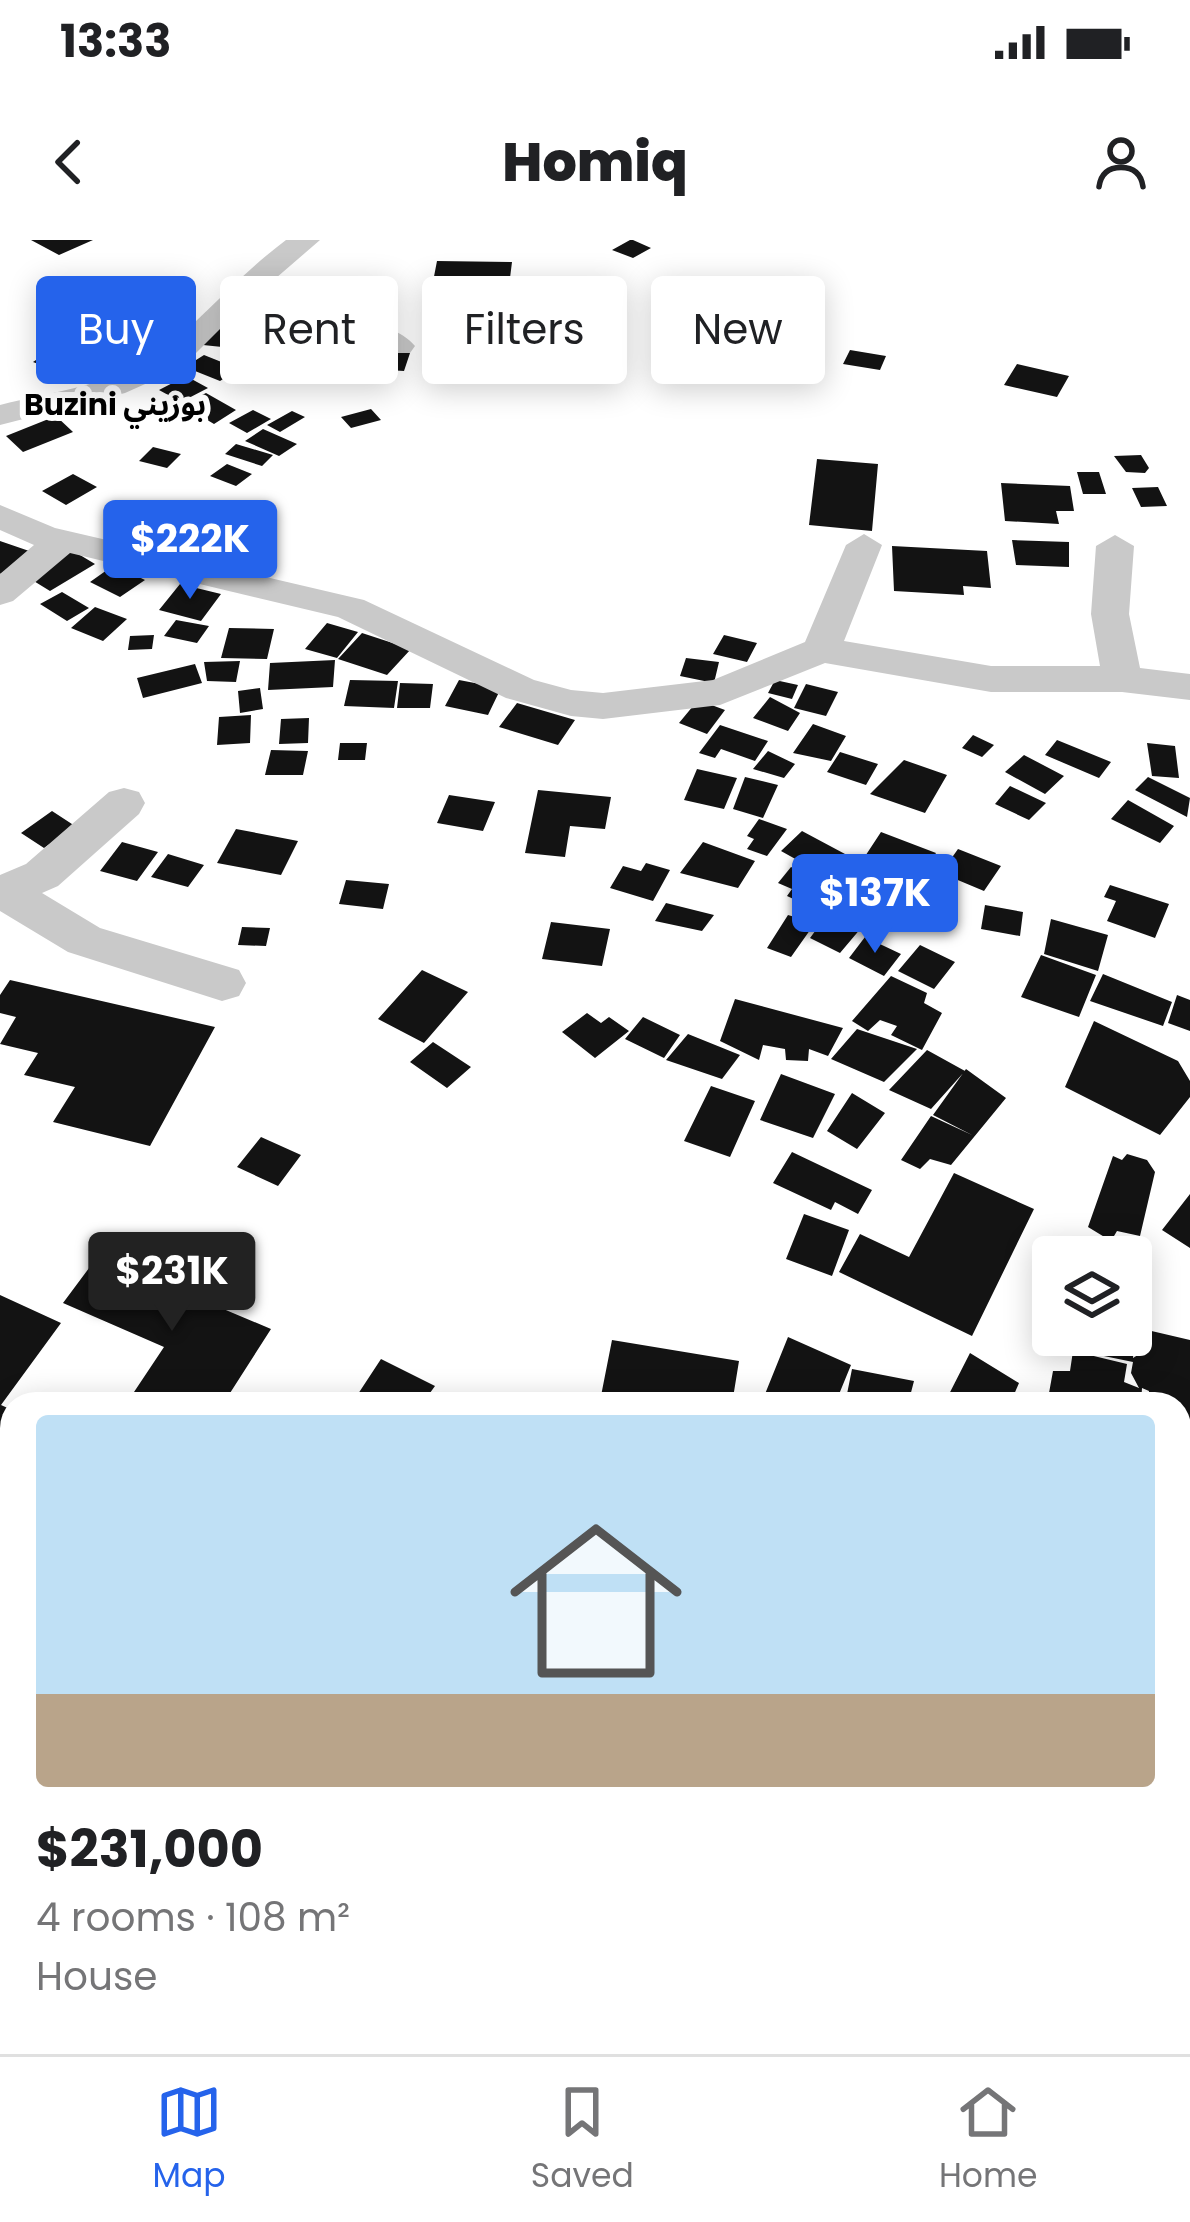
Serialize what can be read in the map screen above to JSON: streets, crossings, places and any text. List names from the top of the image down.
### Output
{
  "districts": ["Buzini بوزيني"],
  "page": {
    "status": "13:33",
    "header": "Homiq",
    "chip": [
      "Buy",
      "Rent",
      "Filters",
      "New"
    ],
    "price": ["$222K", "$137K", "$231K"],
    "list": [
      {
        "name": "$231,000",
        "note": "4 rooms · 108 m² · House"
      }
    ],
    "tabs": ["Map", "Saved", "Home"]
  }
}
